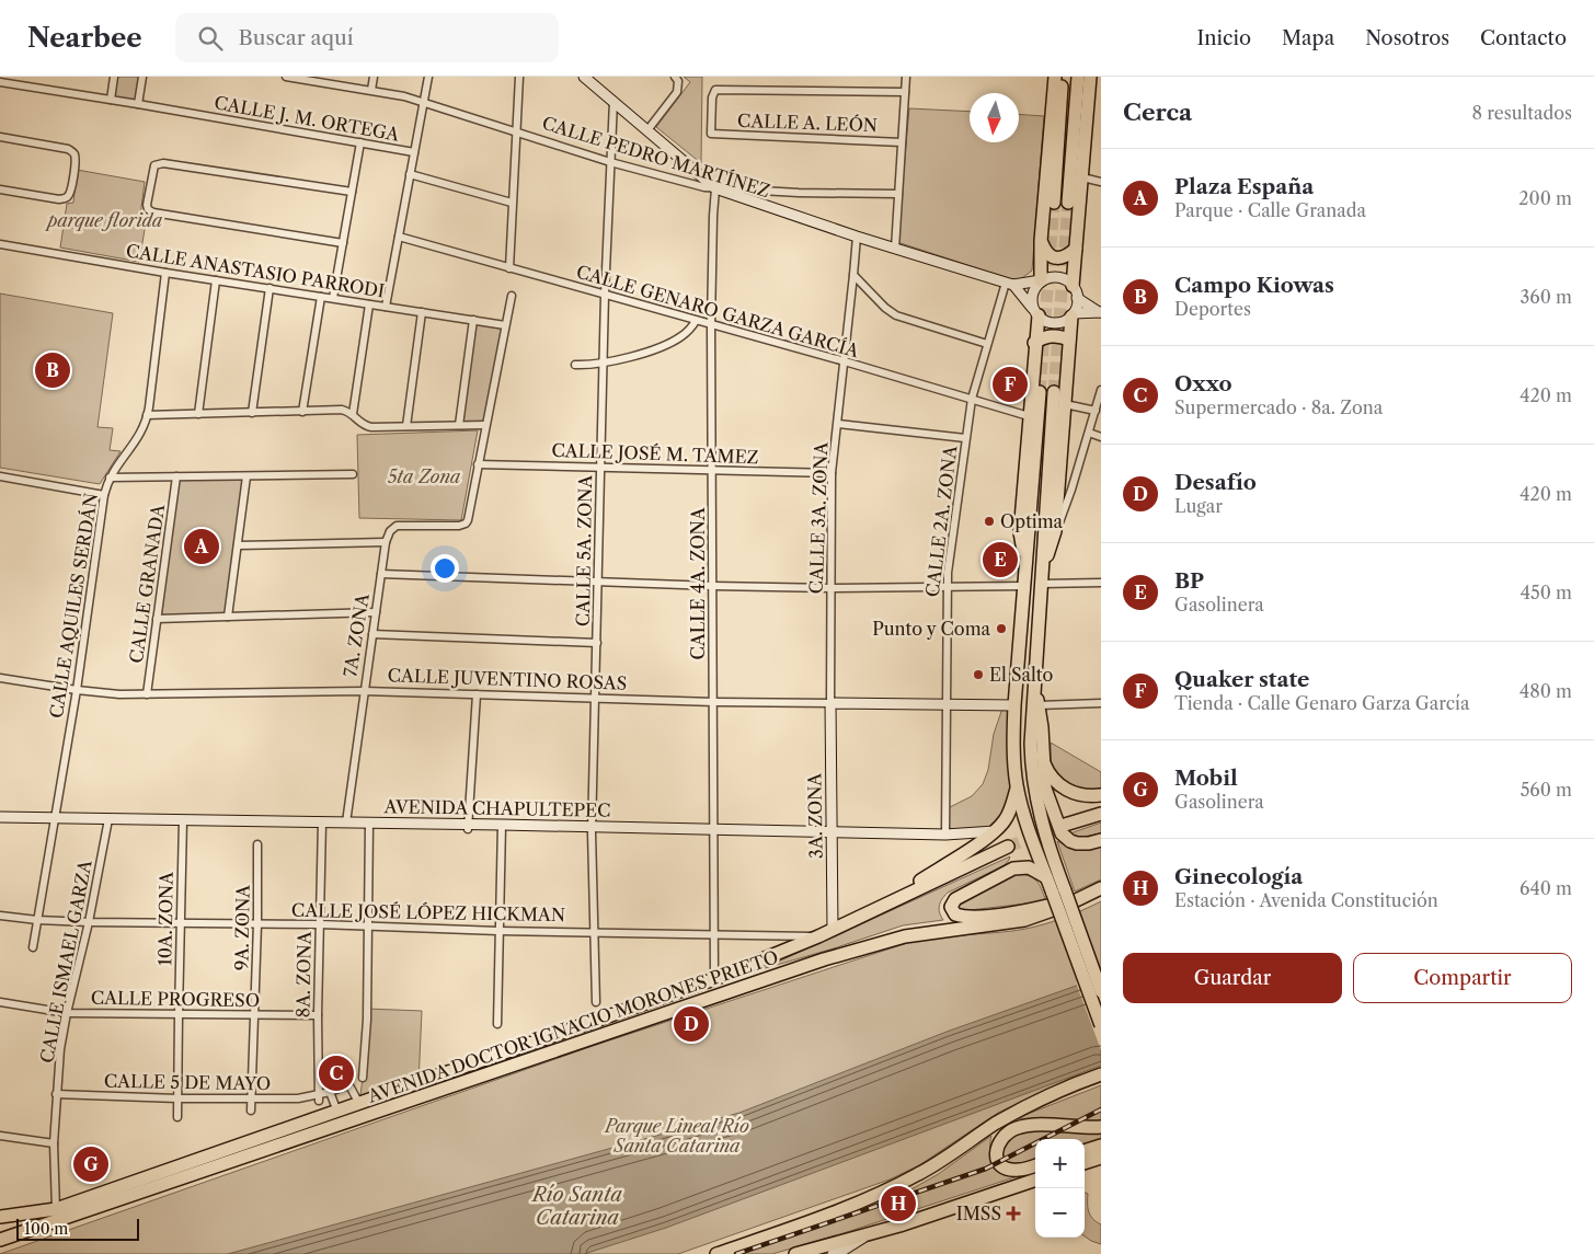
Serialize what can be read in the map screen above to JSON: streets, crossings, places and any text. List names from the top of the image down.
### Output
{
  "streets": {
    "highway": ["AVENIDA DOCTOR IGNACIO MORONES PRIETO"],
    "main road": [
      "CALLE PEDRO MARTÍNEZ",
      "CALLE JUVENTINO ROSAS",
      "AVENIDA CHAPULTEPEC",
      "3A. ZONA"
    ],
    "street": [
      "CALLE J. M. ORTEGA",
      "CALLE A. LEÓN",
      "CALLE ANASTASIO PARRODI",
      "CALLE GENARO GARZA GARCÍA",
      "CALLE JOSÉ M. TAMEZ",
      "CALLE 3A. ZONA",
      "CALLE 2A. ZONA",
      "CALLE 5A. ZONA",
      "CALLE GRANADA",
      "CALLE 4A. ZONA",
      "CALLE AQUILES SERDÁN",
      "7A. ZONA",
      "CALLE JOSÉ LÓPEZ HICKMAN",
      "10A. ZONA",
      "9A. ZONA",
      "CALLE ISMAEL GARZA",
      "8A. ZONA",
      "CALLE PROGRESO",
      "CALLE 5 DE MAYO"
    ]
  },
  "crossings": [
    ["CALLE PEDRO MARTÍNEZ", "CALLE 3A. ZONA"],
    ["CALLE PEDRO MARTÍNEZ", "CALLE 2A. ZONA"],
    ["CALLE PEDRO MARTÍNEZ", "CALLE 5A. ZONA"],
    ["CALLE PEDRO MARTÍNEZ", "CALLE 4A. ZONA"],
    ["CALLE ANASTASIO PARRODI", "CALLE AQUILES SERDÁN"],
    ["CALLE GENARO GARZA GARCÍA", "CALLE 3A. ZONA"],
    ["CALLE GENARO GARZA GARCÍA", "CALLE 2A. ZONA"],
    ["CALLE GENARO GARZA GARCÍA", "CALLE 5A. ZONA"],
    ["CALLE GENARO GARZA GARCÍA", "CALLE 4A. ZONA"],
    ["CALLE JOSÉ M. TAMEZ", "CALLE 3A. ZONA"],
    ["CALLE JOSÉ M. TAMEZ", "CALLE 5A. ZONA"],
    ["CALLE JOSÉ M. TAMEZ", "CALLE 4A. ZONA"],
    ["CALLE 3A. ZONA", "CALLE JUVENTINO ROSAS"],
    ["CALLE 3A. ZONA", "3A. ZONA"],
    ["CALLE 2A. ZONA", "CALLE JUVENTINO ROSAS"],
    ["CALLE 2A. ZONA", "AVENIDA CHAPULTEPEC"],
    ["CALLE 5A. ZONA", "CALLE JUVENTINO ROSAS"],
    ["CALLE 5A. ZONA", "AVENIDA CHAPULTEPEC"],
    ["CALLE 5A. ZONA", "CALLE JOSÉ LÓPEZ HICKMAN"],
    ["CALLE GRANADA", "CALLE JUVENTINO ROSAS"],
    ["CALLE 4A. ZONA", "CALLE JUVENTINO ROSAS"],
    ["CALLE 4A. ZONA", "AVENIDA CHAPULTEPEC"],
    ["CALLE 4A. ZONA", "CALLE JOSÉ LÓPEZ HICKMAN"],
    ["CALLE 4A. ZONA", "AVENIDA DOCTOR IGNACIO MORONES PRIETO"],
    ["CALLE AQUILES SERDÁN", "CALLE JUVENTINO ROSAS"],
    ["CALLE AQUILES SERDÁN", "AVENIDA CHAPULTEPEC"],
    ["CALLE AQUILES SERDÁN", "CALLE JOSÉ LÓPEZ HICKMAN"],
    ["7A. ZONA", "CALLE JUVENTINO ROSAS"],
    ["7A. ZONA", "AVENIDA CHAPULTEPEC"],
    ["CALLE JUVENTINO ROSAS", "3A. ZONA"],
    ["AVENIDA CHAPULTEPEC", "3A. ZONA"],
    ["AVENIDA CHAPULTEPEC", "10A. ZONA"],
    ["AVENIDA CHAPULTEPEC", "CALLE ISMAEL GARZA"],
    ["AVENIDA CHAPULTEPEC", "8A. ZONA"],
    ["3A. ZONA", "AVENIDA DOCTOR IGNACIO MORONES PRIETO"],
    ["CALLE JOSÉ LÓPEZ HICKMAN", "10A. ZONA"],
    ["CALLE JOSÉ LÓPEZ HICKMAN", "9A. ZONA"],
    ["CALLE JOSÉ LÓPEZ HICKMAN", "CALLE ISMAEL GARZA"],
    ["CALLE JOSÉ LÓPEZ HICKMAN", "8A. ZONA"],
    ["CALLE JOSÉ LÓPEZ HICKMAN", "AVENIDA DOCTOR IGNACIO MORONES PRIETO"],
    ["10A. ZONA", "CALLE PROGRESO"],
    ["10A. ZONA", "CALLE 5 DE MAYO"],
    ["9A. ZONA", "CALLE PROGRESO"],
    ["9A. ZONA", "CALLE 5 DE MAYO"],
    ["CALLE ISMAEL GARZA", "CALLE PROGRESO"],
    ["CALLE ISMAEL GARZA", "AVENIDA DOCTOR IGNACIO MORONES PRIETO"],
    ["CALLE ISMAEL GARZA", "CALLE 5 DE MAYO"],
    ["8A. ZONA", "CALLE PROGRESO"],
    ["8A. ZONA", "CALLE 5 DE MAYO"],
    ["AVENIDA DOCTOR IGNACIO MORONES PRIETO", "CALLE 5 DE MAYO"]
  ],
  "water": ["Río Santa Catarina"],
  "parks": ["parque florida", "5ta Zona", "Parque Lineal Río Santa Catarina"],
  "places": {
    "other": ["Optima", "Punto y Coma", "El Salto"],
    "health": ["IMSS"]
  },
  "scale_bar": "100 m",
  "north": "bottom",
  "page": {
    "header": "Nearbee",
    "search": "Buscar aquí",
    "nav": [
      "Inicio",
      "Mapa",
      "Nosotros",
      "Contacto"
    ],
    "heading": ["Cerca", "8 resultados"],
    "list": [
      {
        "mark": "A",
        "name": "Plaza España",
        "note": "Parque · Calle Granada",
        "value": "200 m"
      },
      {
        "mark": "B",
        "name": "Campo Kiowas",
        "note": "Deportes",
        "value": "360 m"
      },
      {
        "mark": "C",
        "name": "Oxxo",
        "note": "Supermercado · 8a. Zona",
        "value": "420 m"
      },
      {
        "mark": "D",
        "name": "Desafío",
        "note": "Lugar",
        "value": "420 m"
      },
      {
        "mark": "E",
        "name": "BP",
        "note": "Gasolinera",
        "value": "450 m"
      },
      {
        "mark": "F",
        "name": "Quaker state",
        "note": "Tienda · Calle Genaro Garza García",
        "value": "480 m"
      },
      {
        "mark": "G",
        "name": "Mobil",
        "note": "Gasolinera",
        "value": "560 m"
      },
      {
        "mark": "H",
        "name": "Ginecología",
        "note": "Estación · Avenida Constitución",
        "value": "640 m"
      }
    ],
    "pins": [
      "B",
      "F",
      "A",
      "E",
      "D",
      "C",
      "G",
      "H"
    ],
    "buttons": ["Guardar", "Compartir"],
    "map_buttons": ["+", "−"],
    "scale": "100 m"
  }
}
